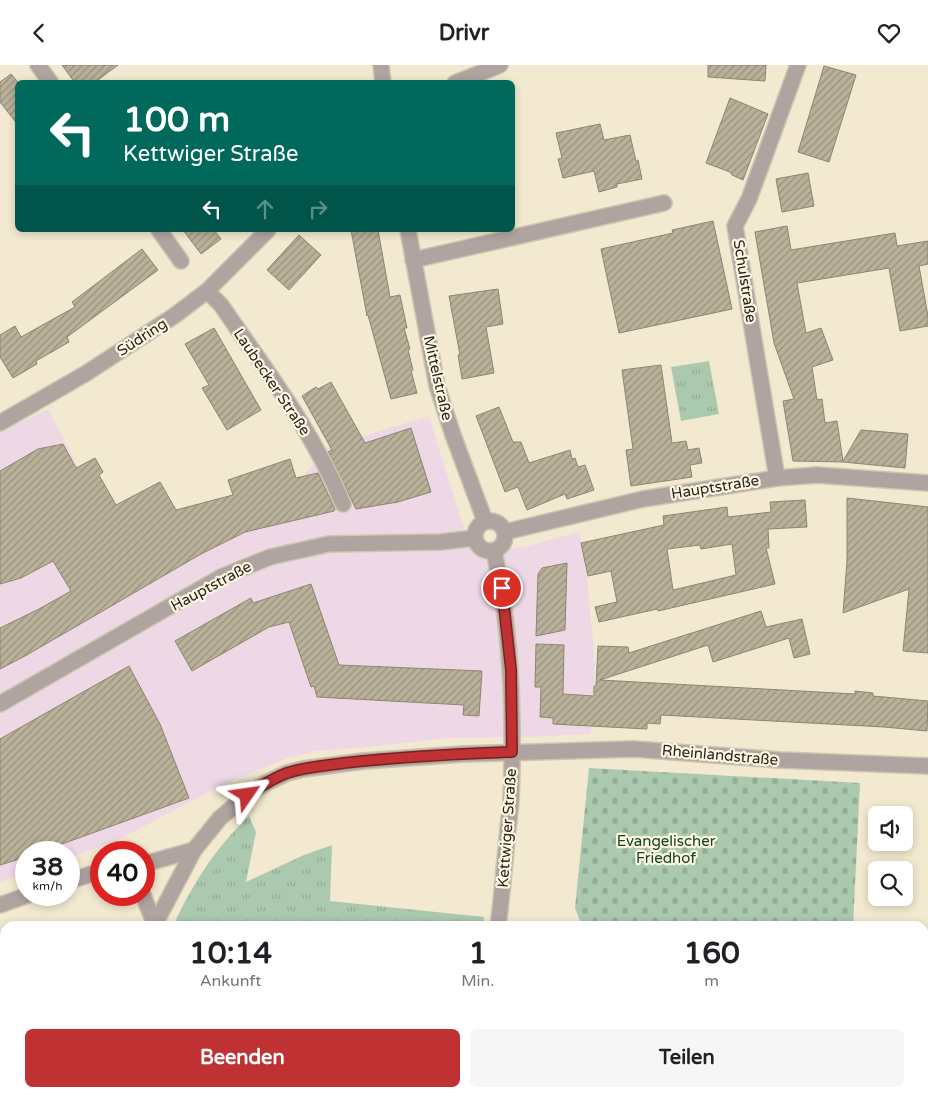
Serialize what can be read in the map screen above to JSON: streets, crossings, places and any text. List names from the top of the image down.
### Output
{
  "streets": {
    "street": [
      "Schulstraße",
      "Südring",
      "Mittelstraße",
      "Laubecker Straße",
      "Hauptstraße",
      "Rheinlandstraße",
      "Kettwiger Straße"
    ]
  },
  "crossings": [
    ["Schulstraße", "Hauptstraße"],
    ["Südring", "Laubecker Straße"],
    ["Mittelstraße", "Hauptstraße"],
    ["Mittelstraße", "Kettwiger Straße"],
    ["Hauptstraße", "Kettwiger Straße"],
    ["Rheinlandstraße", "Kettwiger Straße"]
  ],
  "parks": ["Evangelischer Friedhof"],
  "page": {
    "header": "Drivr",
    "turn": ["100 m", "Kettwiger Straße"],
    "speed": "38 km/h",
    "limit": "40",
    "eta": [
      "10:14",
      "Ankunft",
      "1",
      "Min.",
      "160",
      "m"
    ],
    "buttons": ["Beenden", "Teilen"]
  }
}
